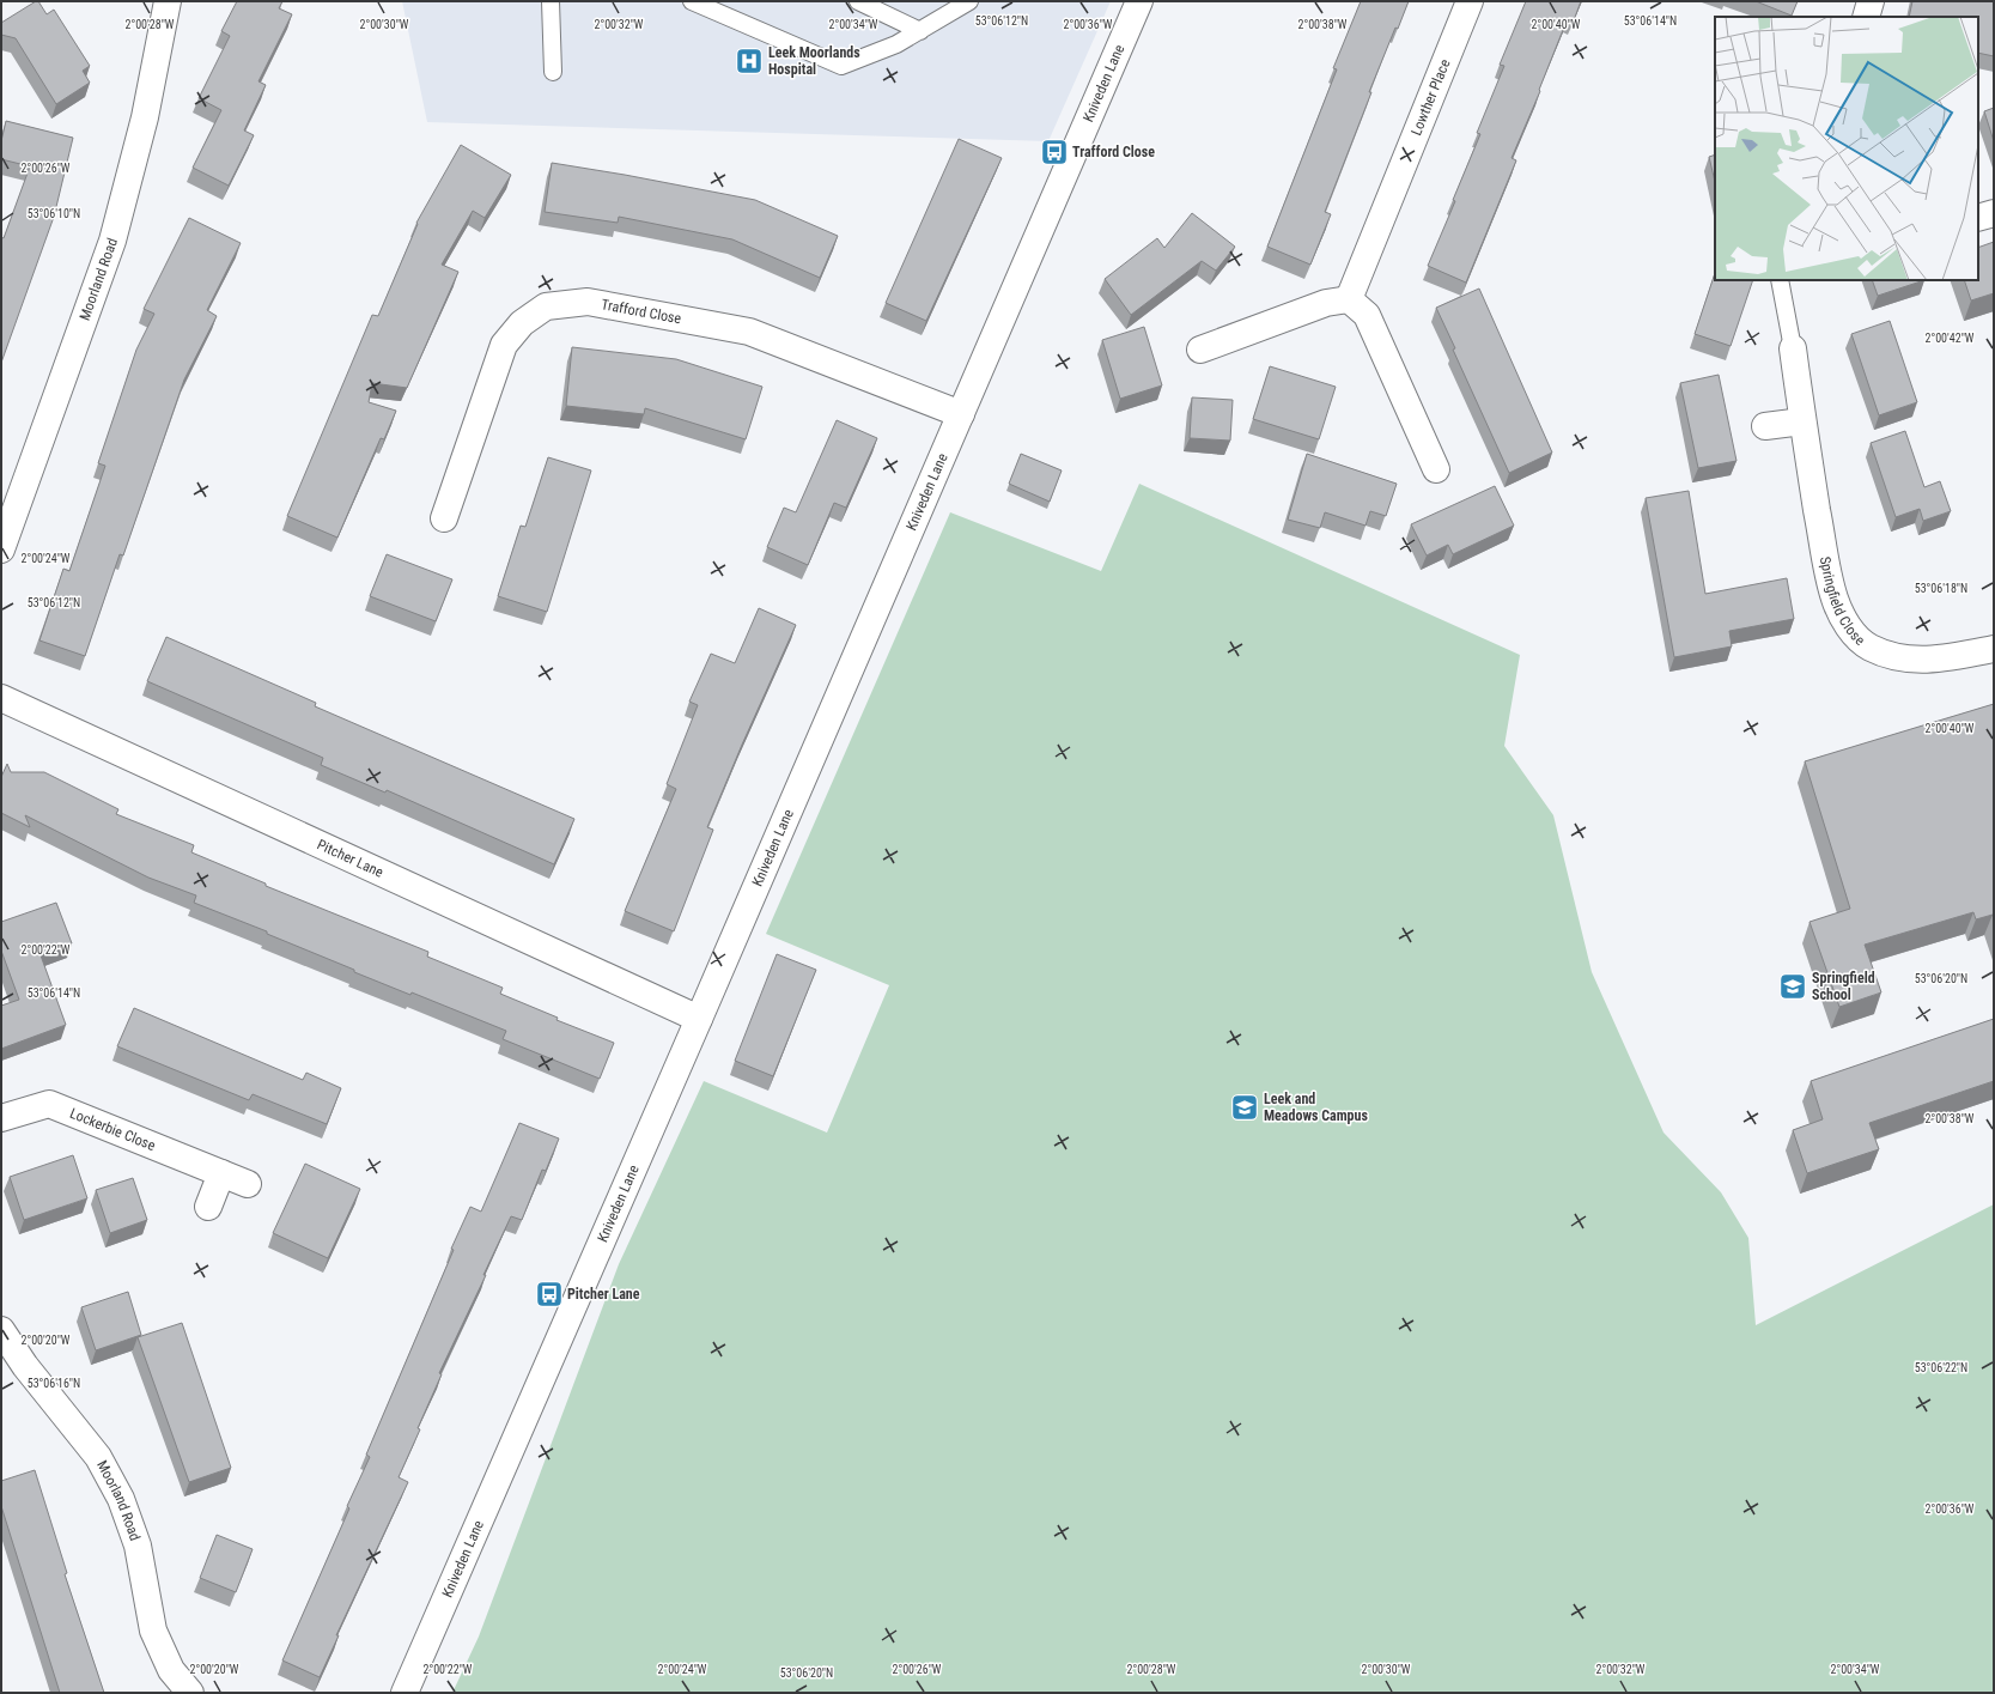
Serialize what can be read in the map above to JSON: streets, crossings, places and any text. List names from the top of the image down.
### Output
{
  "streets": {
    "street": [
      "Kniveden Lane",
      "Lowther Place",
      "Moorland Road",
      "Trafford Close",
      "Springfield Close",
      "Pitcher Lane",
      "Lockerbie Close"
    ]
  },
  "crossings": [
    ["Kniveden Lane", "Trafford Close"],
    ["Kniveden Lane", "Pitcher Lane"]
  ],
  "places": {
    "hospital": ["Leek Moorlands Hospital"],
    "bus stop": ["Trafford Close", "Pitcher Lane"],
    "school or university": ["Springfield School", "Leek and Meadows Campus"]
  },
  "coordinates": [
    "53°06'12\"N",
    "53°06'14\"N",
    "2°00'28\"W",
    "2°00'34\"W",
    "2°00'36\"W",
    "2°00'38\"W",
    "2°00'40\"W",
    "2°00'30\"W",
    "2°00'32\"W",
    "2°00'26\"W",
    "53°06'10\"N",
    "2°00'42\"W",
    "2°00'24\"W",
    "53°06'18\"N",
    "2°00'22\"W",
    "53°06'20\"N",
    "2°00'20\"W",
    "53°06'22\"N",
    "53°06'16\"N"
  ]
}
